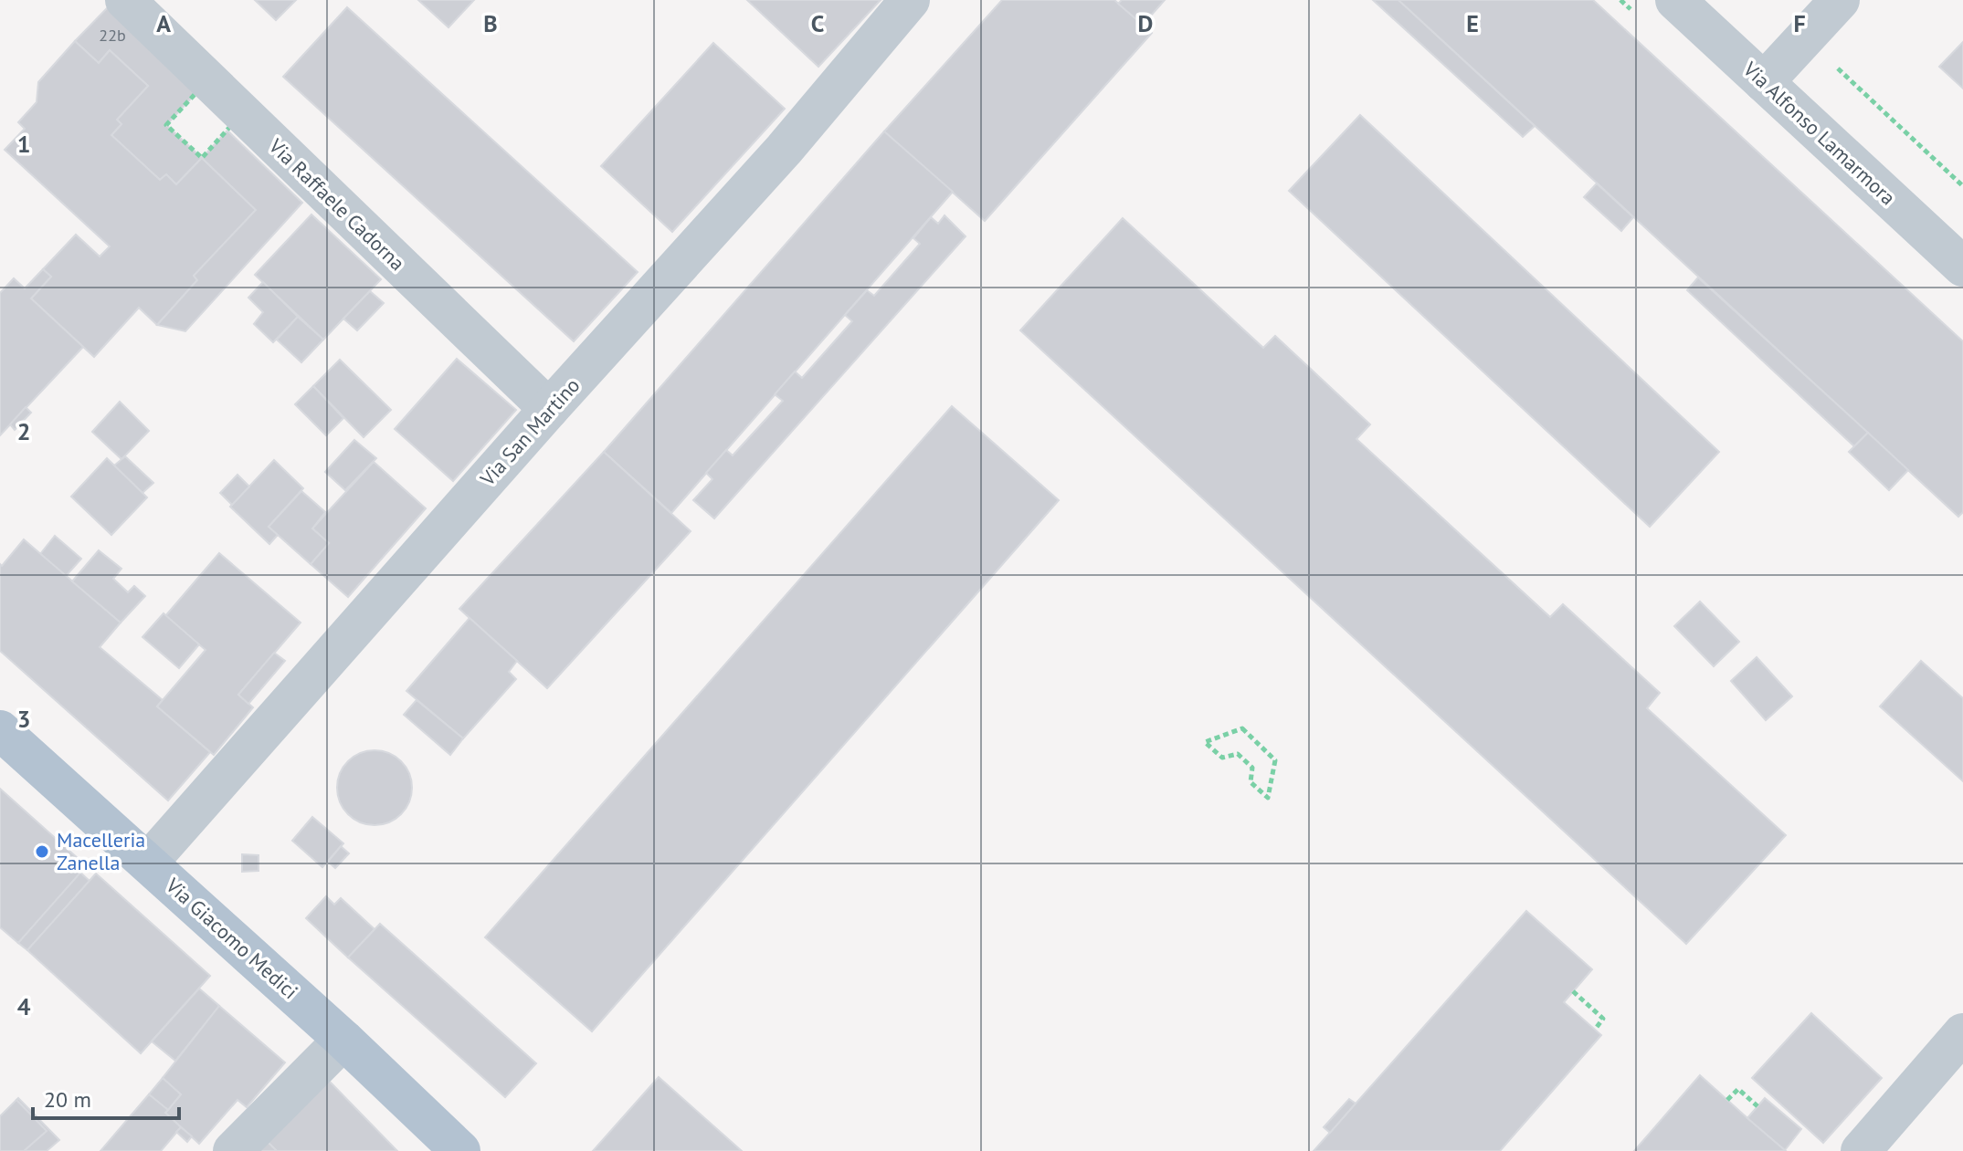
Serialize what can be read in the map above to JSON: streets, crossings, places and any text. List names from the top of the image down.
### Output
{
  "streets": {
    "main road": ["Via Giacomo Medici"],
    "street": ["Via Alfonso Lamarmora", "Via Raffaele Cadorna", "Via San Martino"]
  },
  "crossings": [
    ["Via Raffaele Cadorna", "Via San Martino"],
    ["Via San Martino", "Via Giacomo Medici"]
  ],
  "places": ["Macelleria Zanella"],
  "house_numbers": ["22b"],
  "scale_bar": "20 m",
  "grid": {
    "columns": [
      "A",
      "B",
      "C",
      "D",
      "E",
      "F"
    ],
    "rows": [
      "1",
      "2",
      "3",
      "4"
    ]
  }
}
